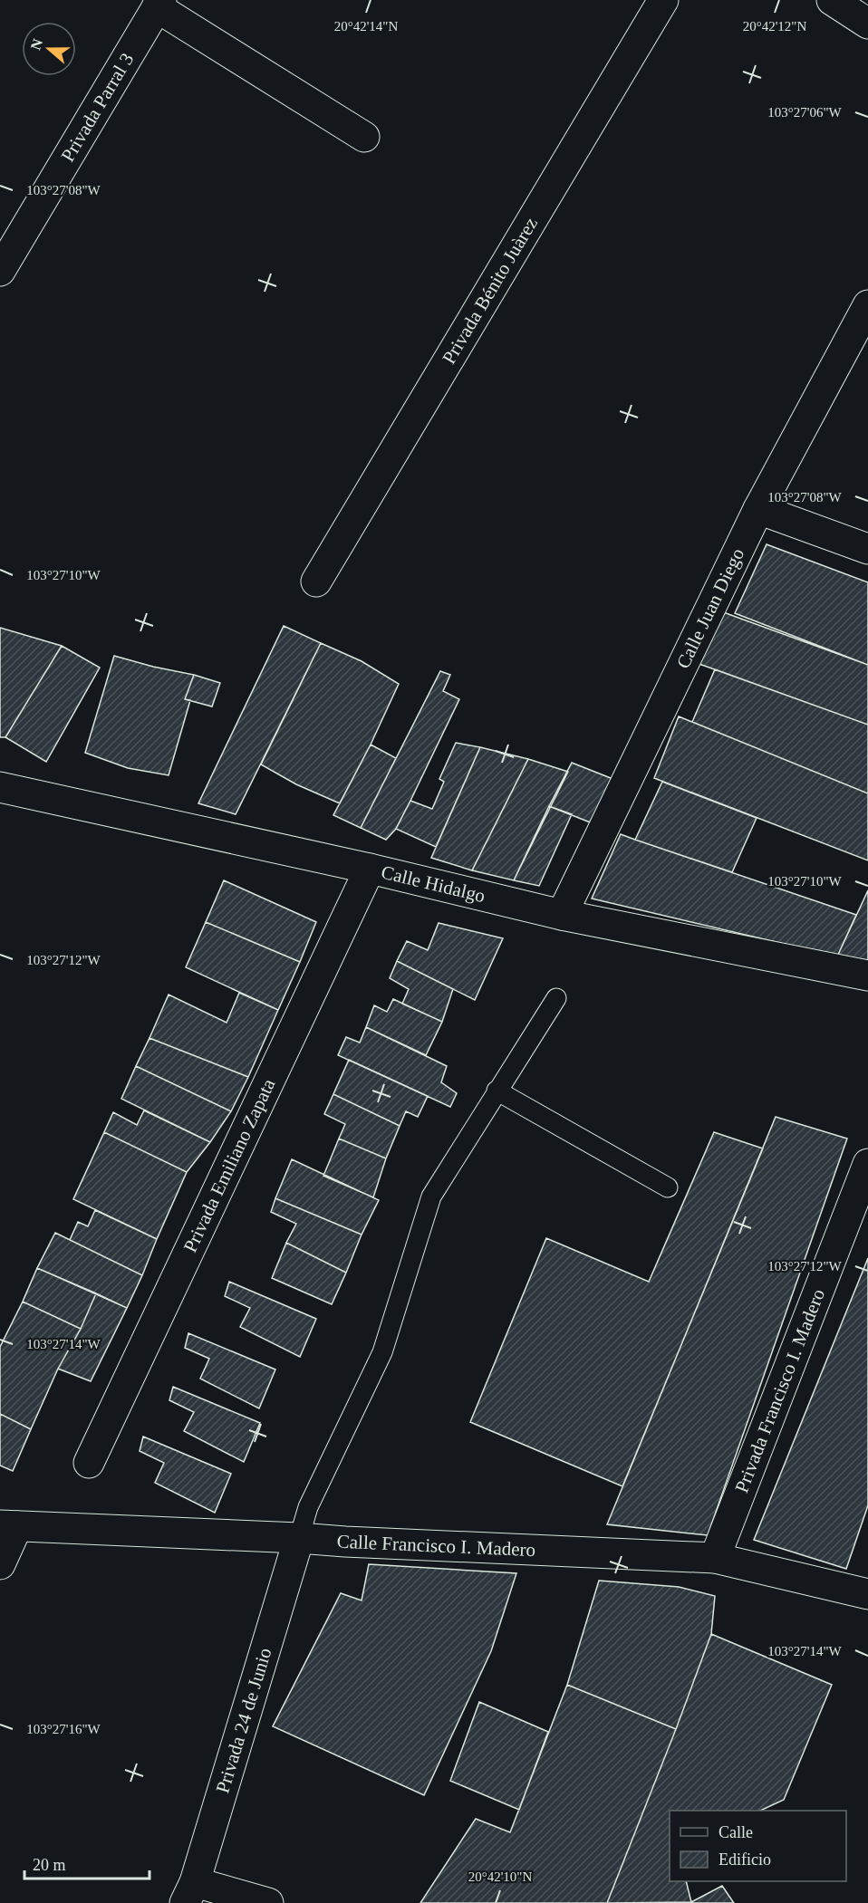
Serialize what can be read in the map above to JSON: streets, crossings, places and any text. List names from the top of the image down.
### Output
{
  "streets": {
    "street": [
      "Privada Parral 3",
      "Privada Bénito Juàrez",
      "Calle Juan Diego",
      "Calle Hidalgo",
      "Privada Emiliano Zapata",
      "Privada Francisco I. Madero",
      "Calle Francisco I. Madero",
      "Privada 24 de Junio"
    ]
  },
  "crossings": [
    ["Calle Juan Diego", "Calle Hidalgo"],
    ["Calle Hidalgo", "Privada Emiliano Zapata"],
    ["Privada Francisco I. Madero", "Calle Francisco I. Madero"],
    ["Calle Francisco I. Madero", "Privada 24 de Junio"]
  ],
  "legend": ["Calle", "Edificio"],
  "scale_bar": "20 m",
  "north": "left",
  "coordinates": [
    "20°42'14\"N",
    "20°42'12\"N",
    "103°27'06\"W",
    "103°27'08\"W",
    "103°27'10\"W",
    "103°27'12\"W",
    "103°27'14\"W",
    "103°27'16\"W",
    "20°42'10\"N"
  ]
}
